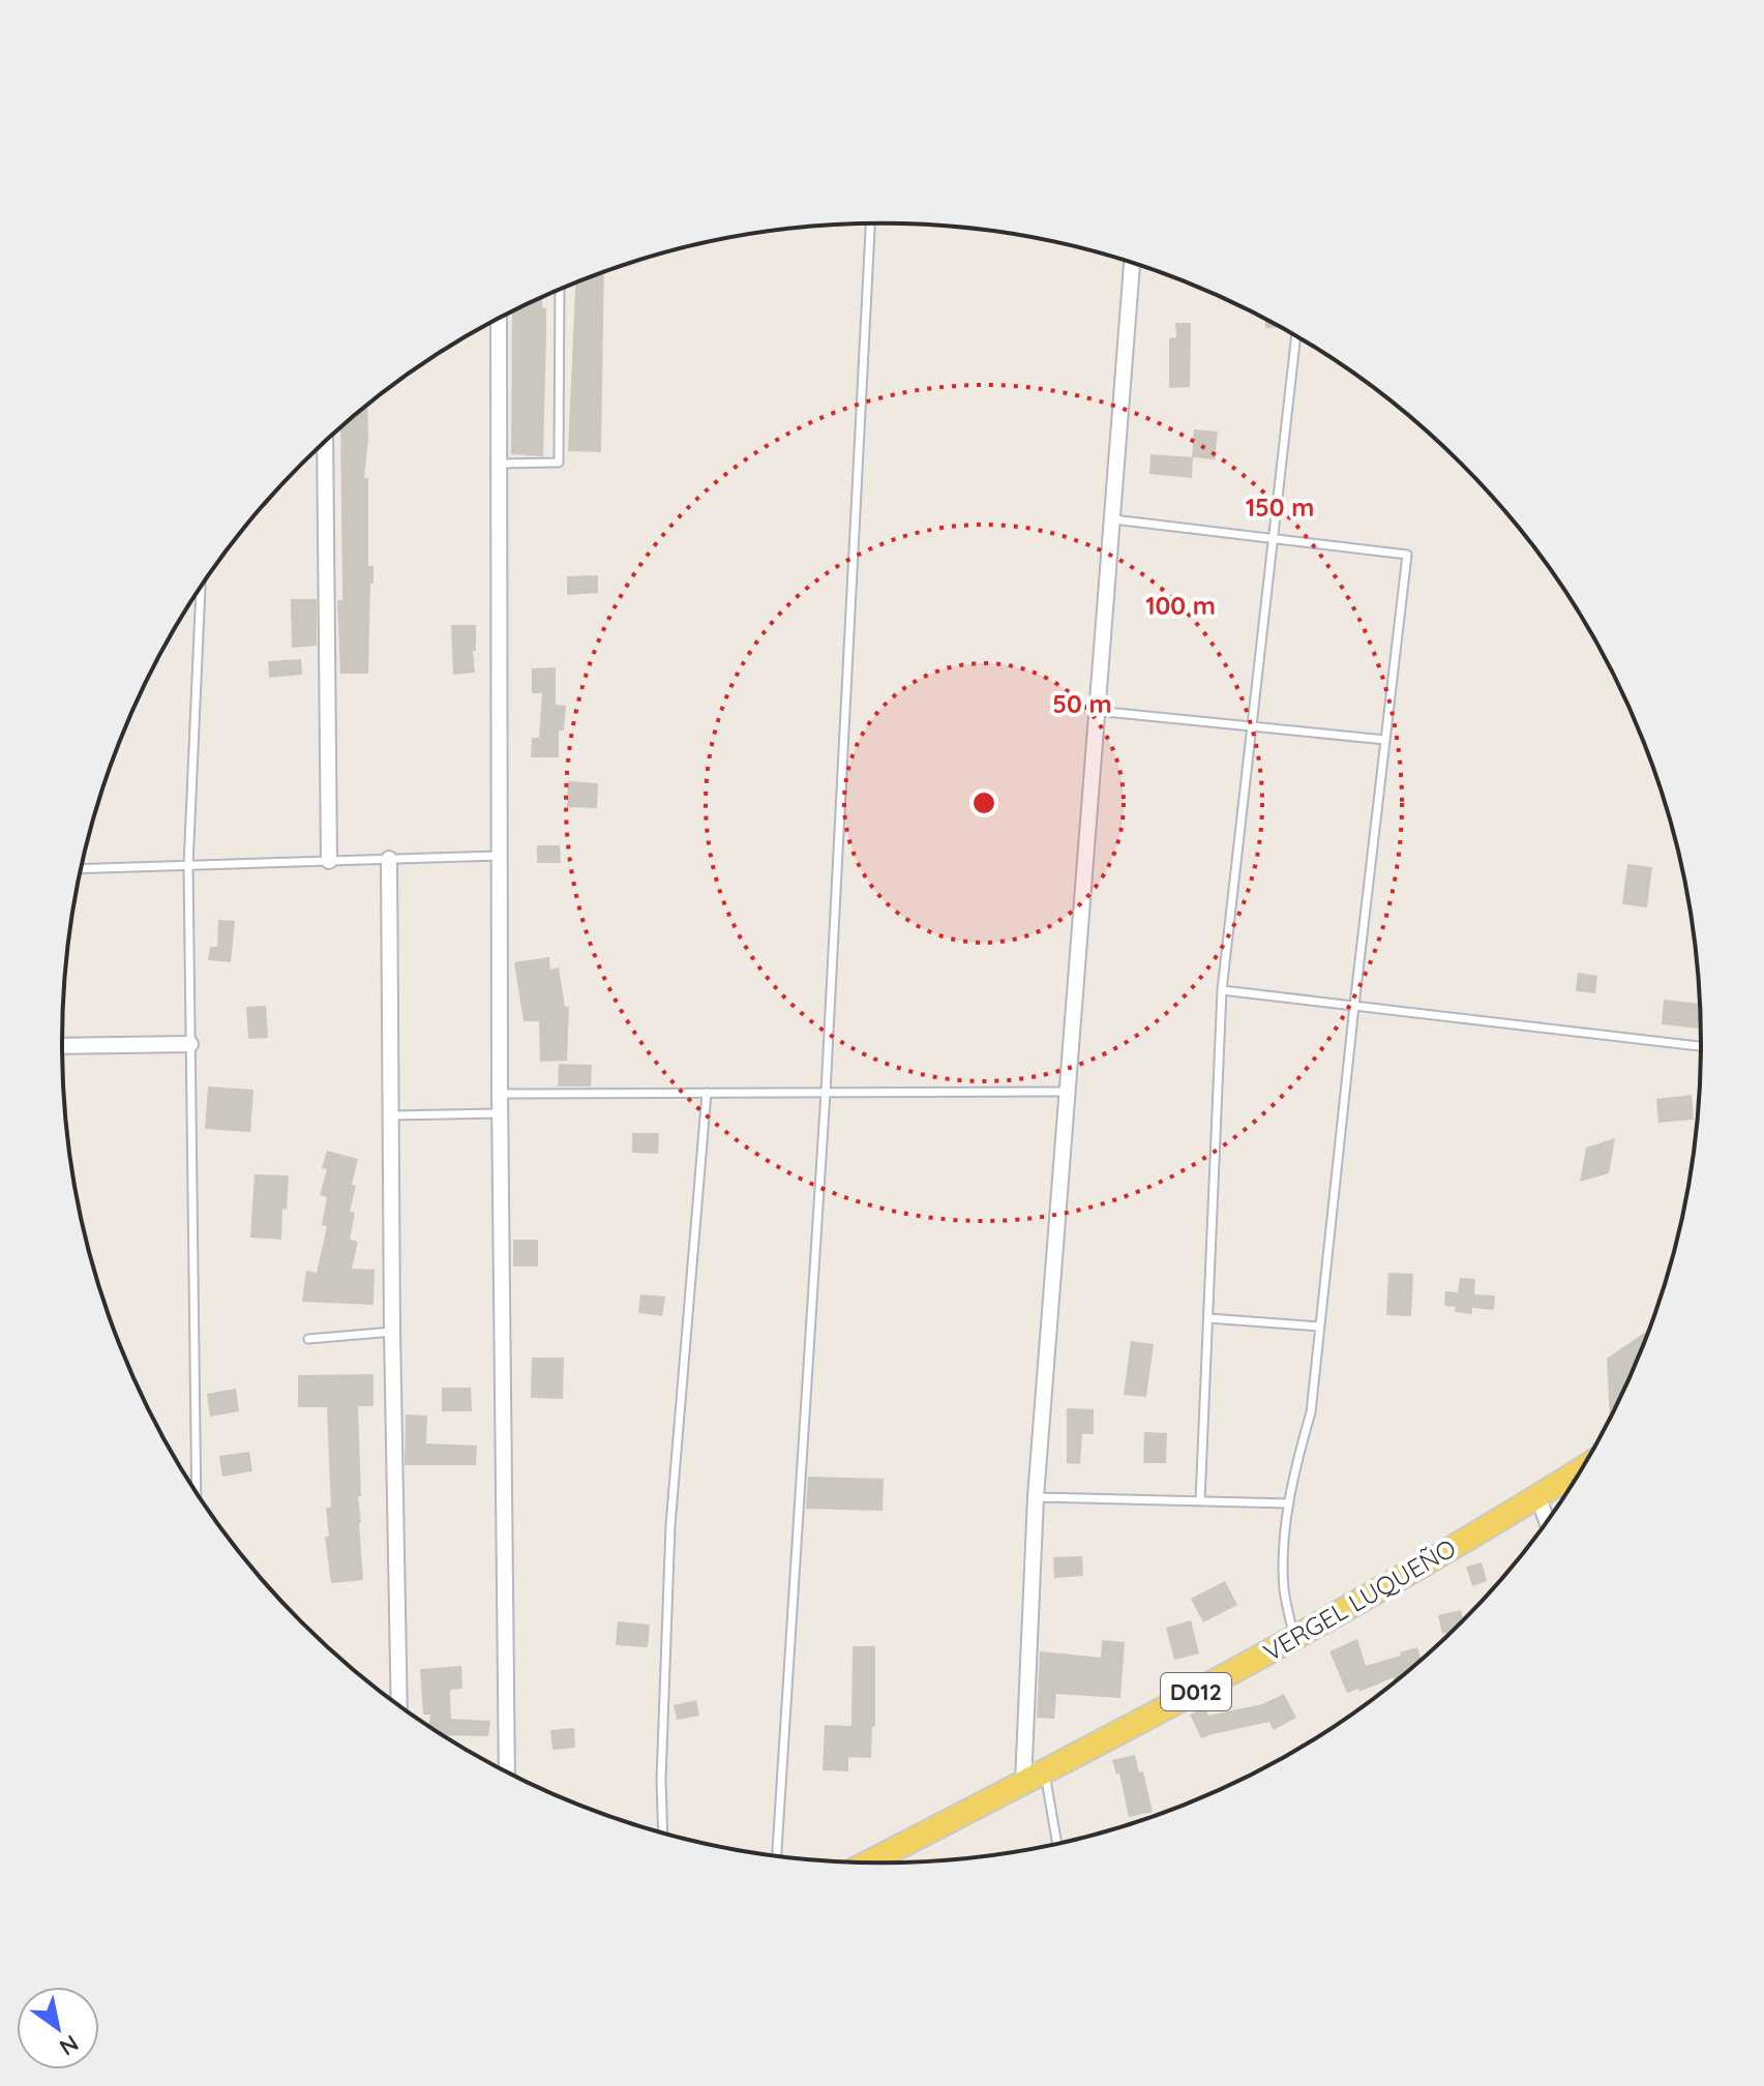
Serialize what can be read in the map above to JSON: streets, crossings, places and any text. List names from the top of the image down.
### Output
{
  "streets": {
    "main road": ["VERGEL LUQUEÑO", "D012"]
  },
  "north": "bottom right",
  "rings": ["150 m", "100 m", "50 m"]
}
